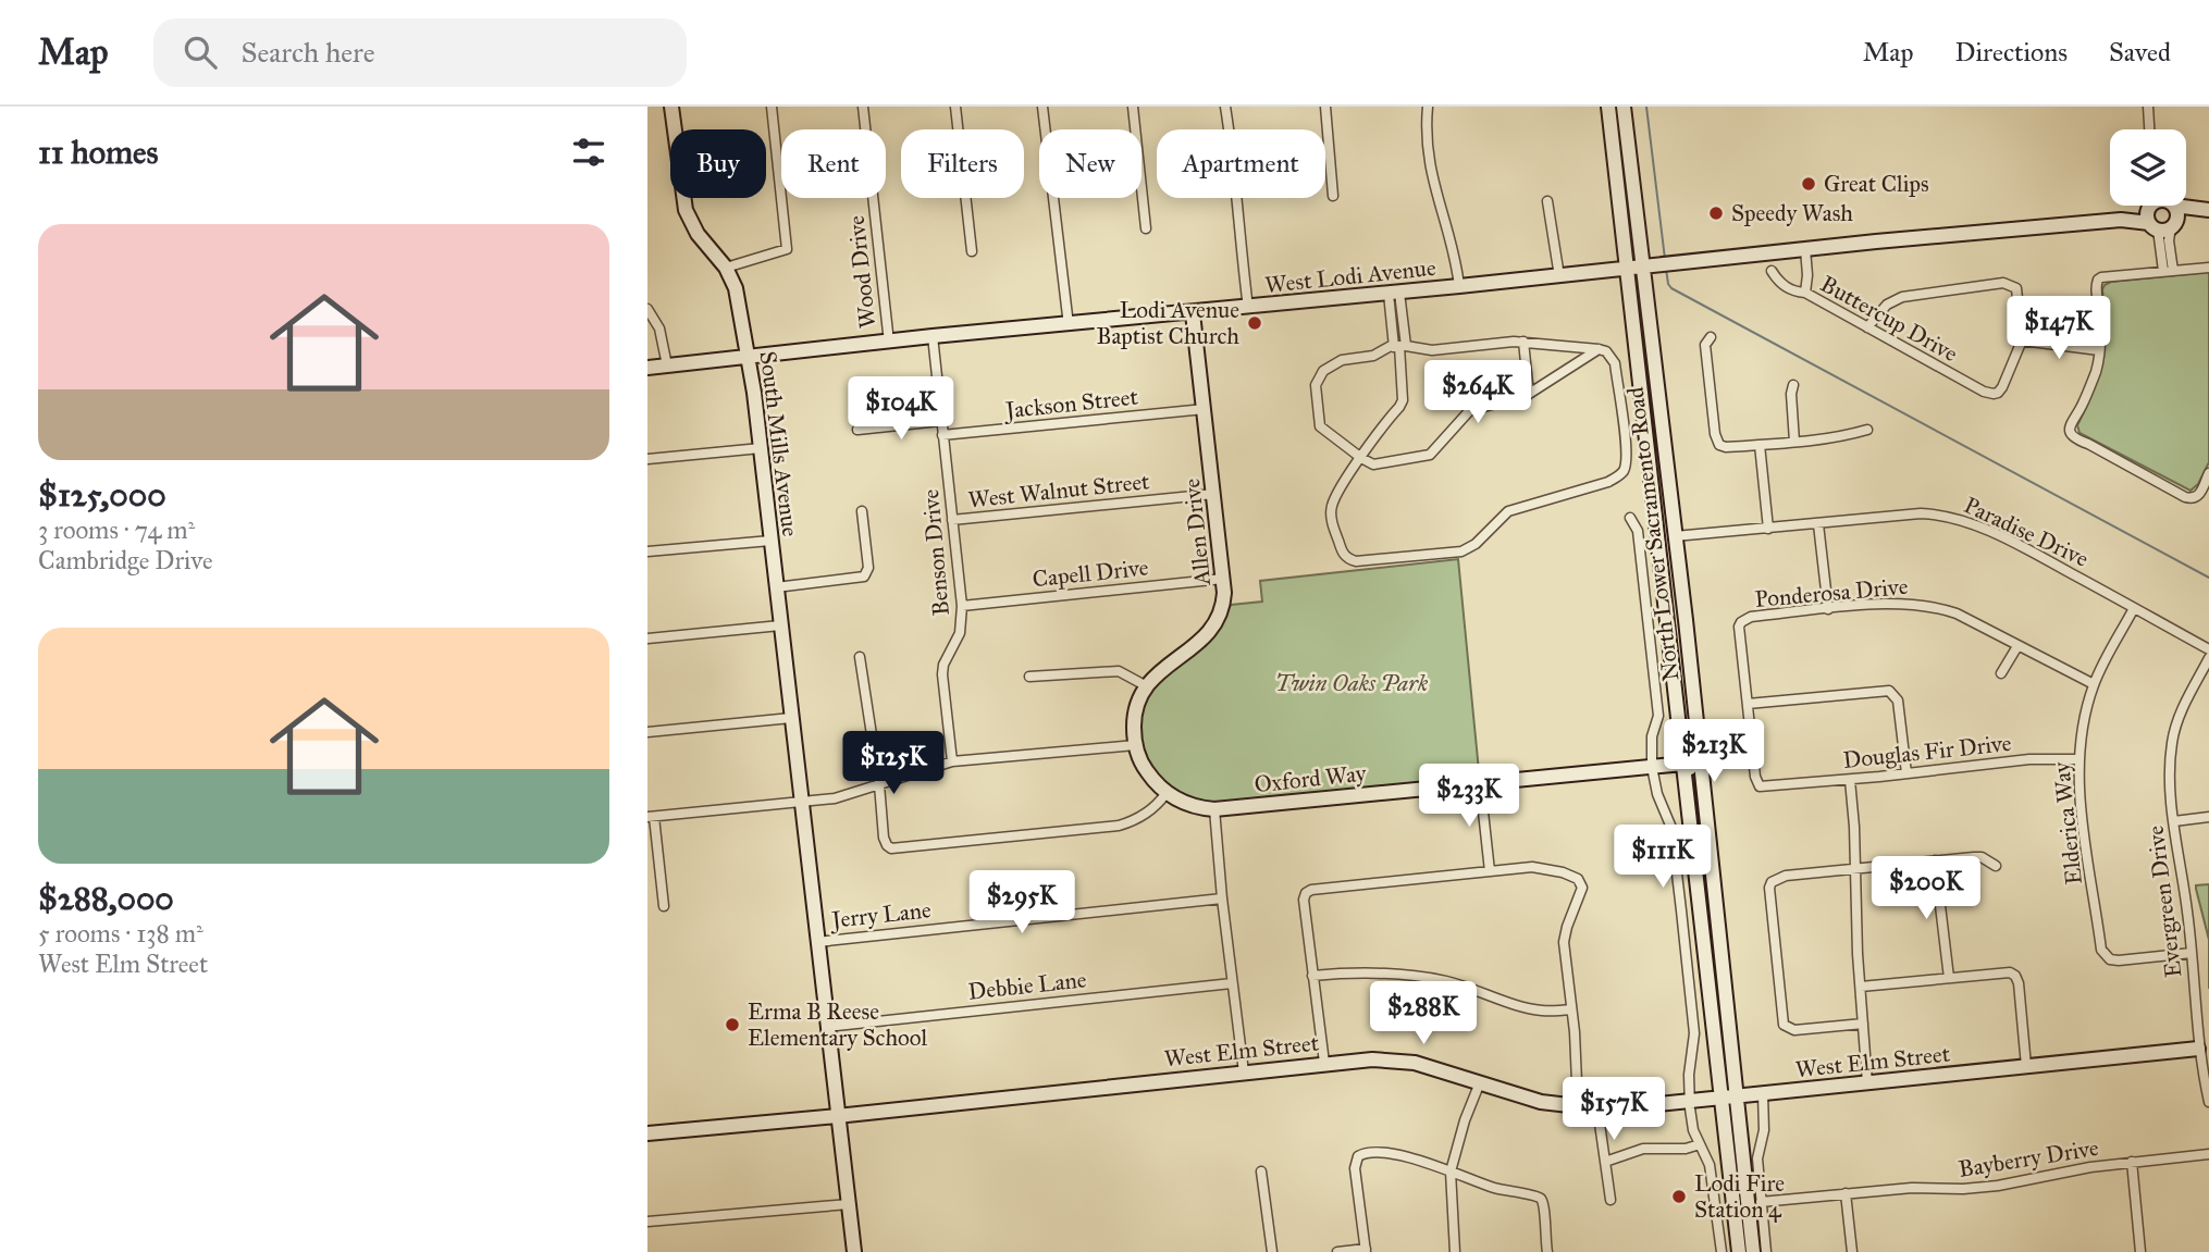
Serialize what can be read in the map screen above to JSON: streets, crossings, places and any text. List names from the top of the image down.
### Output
{
  "streets": {
    "street": [
      "Wood Drive",
      "West Lodi Avenue",
      "Buttercup Drive",
      "Jackson Street",
      "South Mills Avenue",
      "West Walnut Street",
      "Allen Drive",
      "Paradise Drive",
      "North Lower Sacramento Road",
      "Benson Drive",
      "Capell Drive",
      "Ponderosa Drive",
      "Douglas Fir Drive",
      "Oxford Way",
      "Elderica Way",
      "Evergreen Drive",
      "Jerry Lane",
      "Debbie Lane",
      "West Elm Street",
      "Bayberry Drive"
    ]
  },
  "crossings": [
    ["Wood Drive", "West Lodi Avenue"],
    ["West Lodi Avenue", "South Mills Avenue"],
    ["West Lodi Avenue", "Allen Drive"],
    ["West Lodi Avenue", "North Lower Sacramento Road"],
    ["West Lodi Avenue", "Benson Drive"],
    ["Jackson Street", "Allen Drive"],
    ["Jackson Street", "Benson Drive"],
    ["South Mills Avenue", "Jerry Lane"],
    ["South Mills Avenue", "Debbie Lane"],
    ["South Mills Avenue", "West Elm Street"],
    ["West Walnut Street", "Allen Drive"],
    ["West Walnut Street", "Benson Drive"],
    ["Allen Drive", "Capell Drive"],
    ["Paradise Drive", "North Lower Sacramento Road"],
    ["Paradise Drive", "Elderica Way"],
    ["North Lower Sacramento Road", "Oxford Way"],
    ["North Lower Sacramento Road", "West Elm Street"],
    ["Benson Drive", "Capell Drive"],
    ["Ponderosa Drive", "Douglas Fir Drive"],
    ["Ponderosa Drive", "Elderica Way"],
    ["Douglas Fir Drive", "Elderica Way"],
    ["Elderica Way", "Evergreen Drive"],
    ["Evergreen Drive", "West Elm Street"]
  ],
  "parks": ["Twin Oaks Park"],
  "places": [
    "Great Clips",
    "Speedy Wash",
    "Lodi Avenue Baptist Church",
    "Erma B Reese Elementary School",
    "Lodi Fire Station 4"
  ],
  "page": {
    "header": "Map",
    "search": "Search here",
    "nav": ["Map", "Directions", "Saved"],
    "heading": "11 homes",
    "chip": [
      "Buy",
      "Rent",
      "Filters",
      "New",
      "Apartment"
    ],
    "list": [
      {
        "name": "$125,000",
        "note": "3 rooms · 74 m² · Cambridge Drive"
      },
      {
        "name": "$288,000",
        "note": "5 rooms · 138 m² · West Elm Street"
      }
    ],
    "price": [
      "$147K",
      "$264K",
      "$104K",
      "$213K",
      "$125K",
      "$233K",
      "$111K",
      "$200K",
      "$295K",
      "$288K",
      "$157K"
    ]
  }
}
